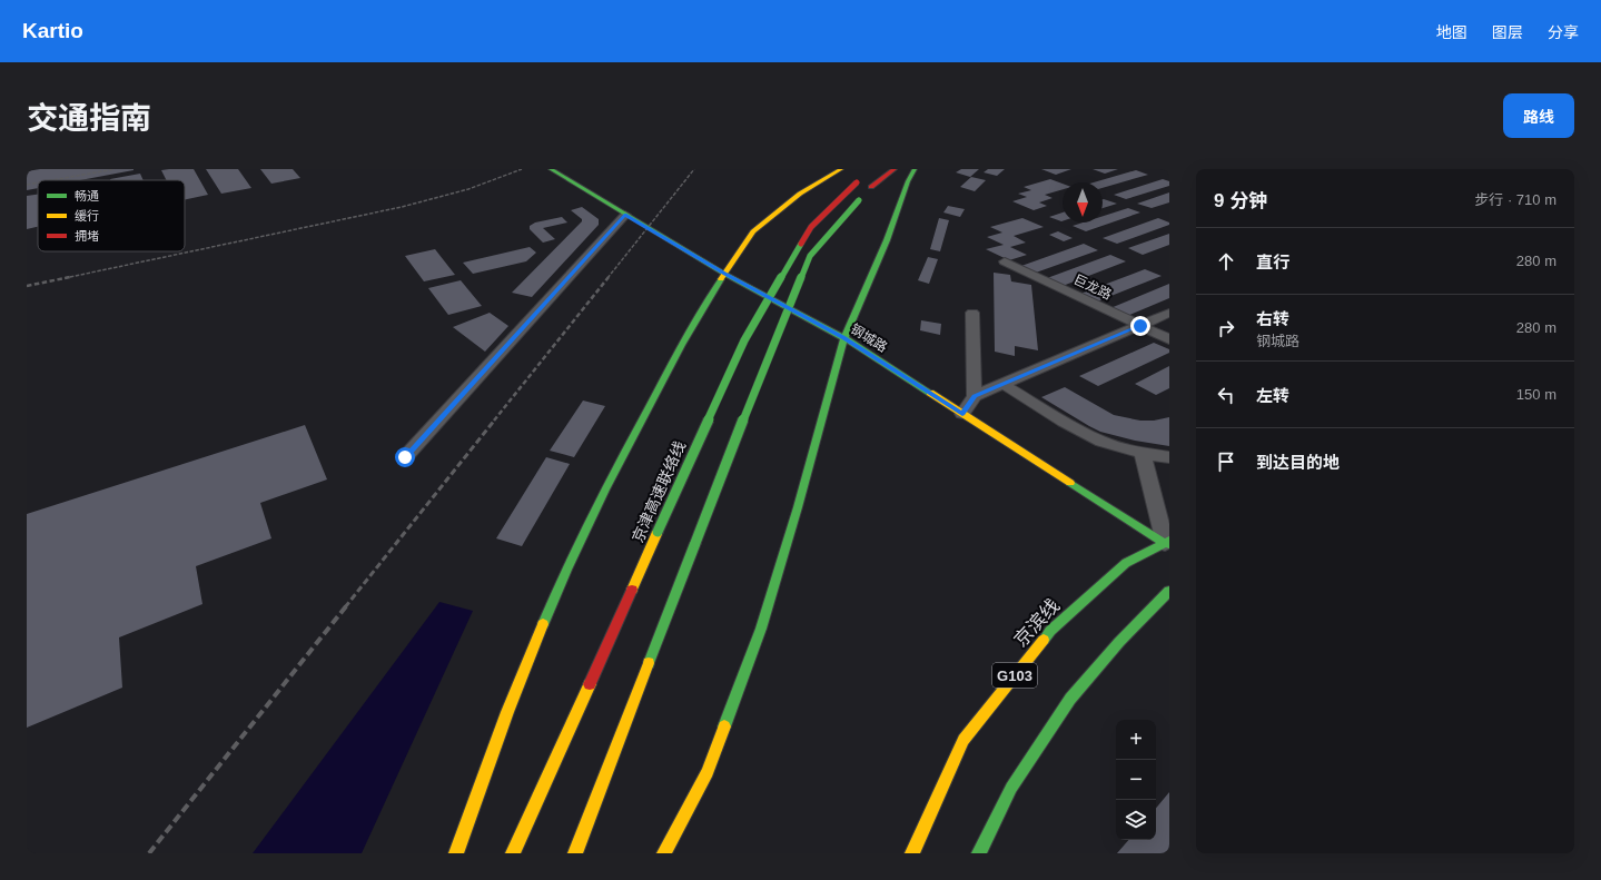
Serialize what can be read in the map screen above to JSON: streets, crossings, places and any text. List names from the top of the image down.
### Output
{
  "streets": {
    "main road": [
      "钢城路",
      "京津高速联络线",
      "京滨线",
      "G103"
    ],
    "street": ["巨龙路"]
  },
  "crossings": [
    ["钢城路", "京滨线"]
  ],
  "legend": ["畅通", "缓行", "拥堵"],
  "north": "bottom",
  "page": {
    "header": "Kartio",
    "nav": ["地图", "图层", "分享"],
    "title": "交通指南",
    "buttons": "路线",
    "heading": ["9 分钟", "步行 · 710 m"],
    "list": [
      ["直行", "280 m"],
      ["右转", "钢城路", "280 m"],
      ["左转", "150 m"],
      "到达目的地"
    ],
    "map_buttons": ["+", "−"]
  }
}
